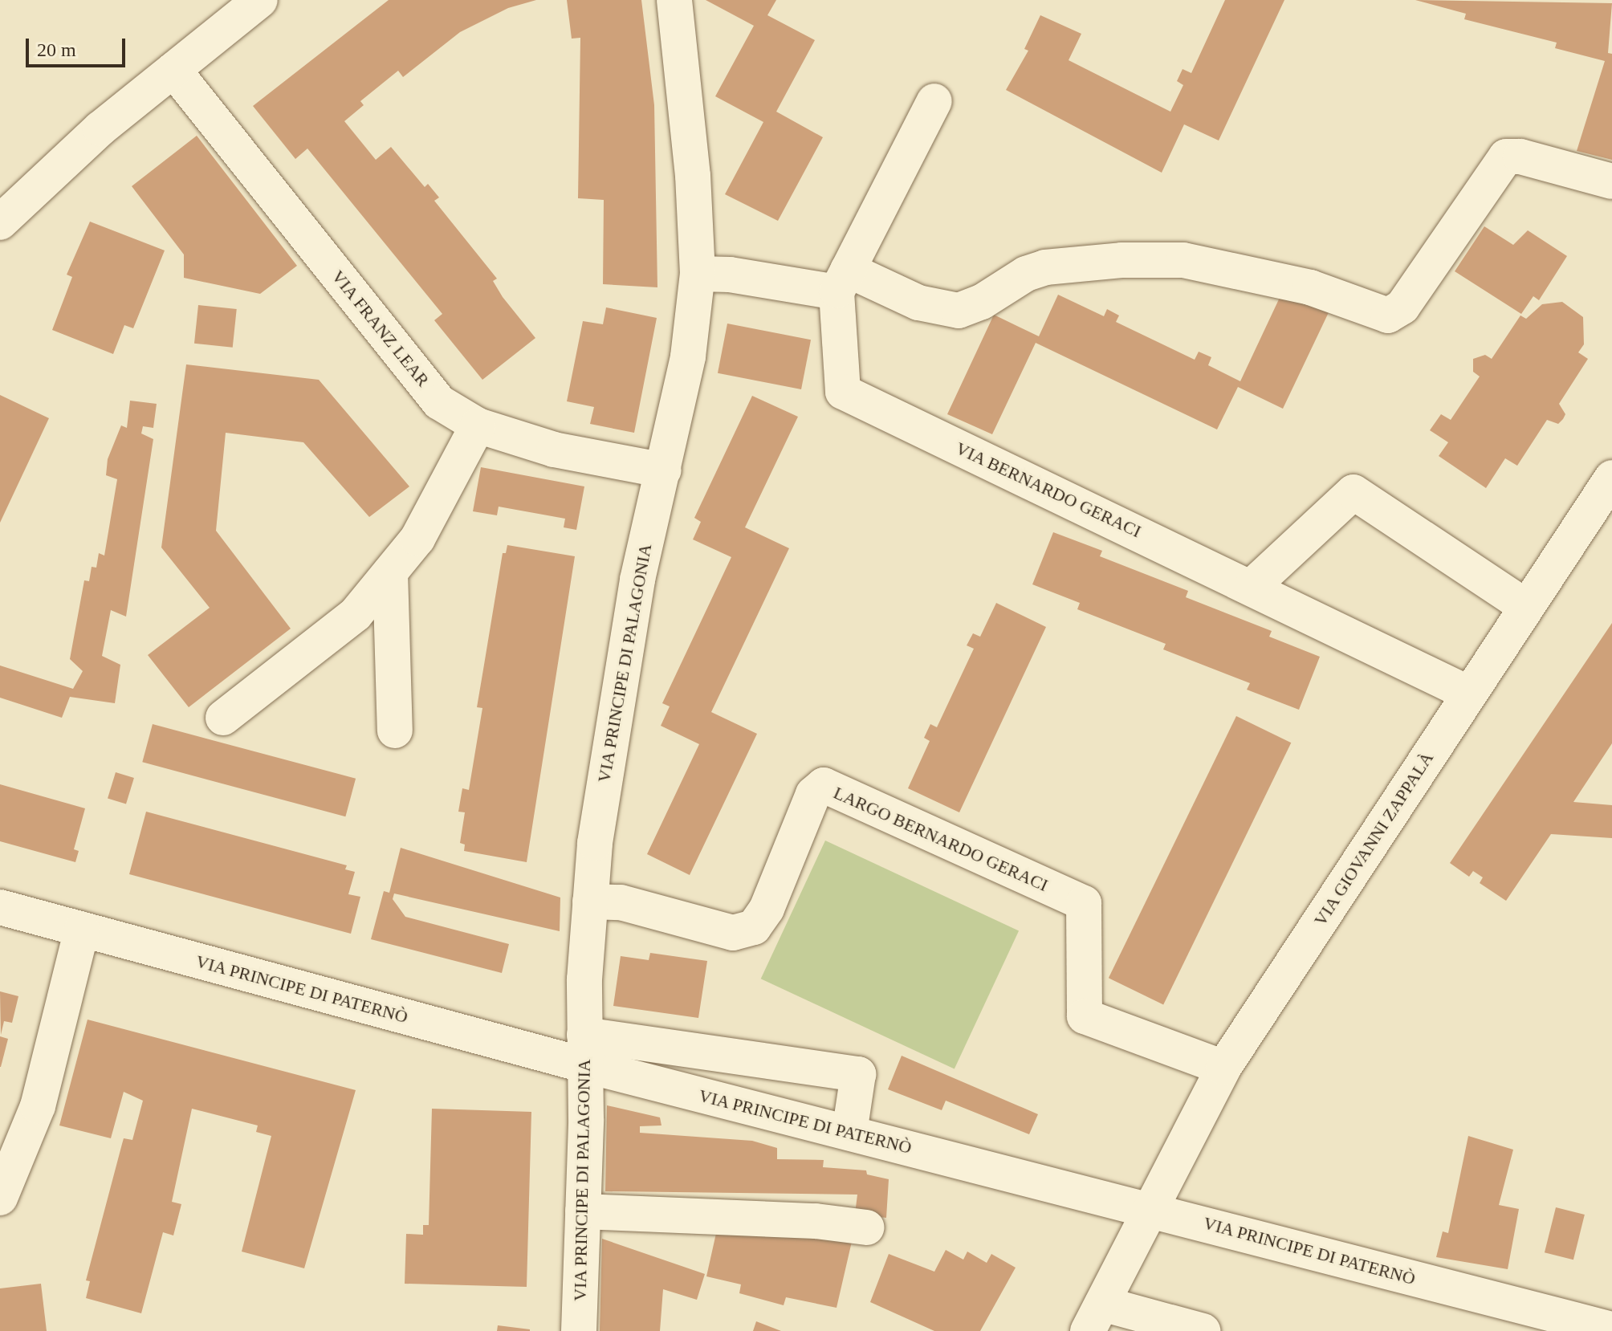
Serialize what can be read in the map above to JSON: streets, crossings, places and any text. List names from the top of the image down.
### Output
{
  "streets": {
    "street": [
      "VIA FRANZ LEAR",
      "VIA BERNARDO GERACI",
      "VIA PRINCIPE DI PALAGONIA",
      "LARGO BERNARDO GERACI",
      "VIA GIOVANNI ZAPPALÀ",
      "VIA PRINCIPE DI PATERNÒ"
    ]
  },
  "crossings": [
    ["VIA FRANZ LEAR", "VIA PRINCIPE DI PALAGONIA"],
    ["VIA BERNARDO GERACI", "VIA GIOVANNI ZAPPALÀ"],
    ["VIA PRINCIPE DI PALAGONIA", "LARGO BERNARDO GERACI"],
    ["VIA PRINCIPE DI PALAGONIA", "VIA PRINCIPE DI PATERNÒ"],
    ["LARGO BERNARDO GERACI", "VIA GIOVANNI ZAPPALÀ"],
    ["VIA GIOVANNI ZAPPALÀ", "VIA PRINCIPE DI PATERNÒ"]
  ],
  "scale_bar": "20 m"
}
